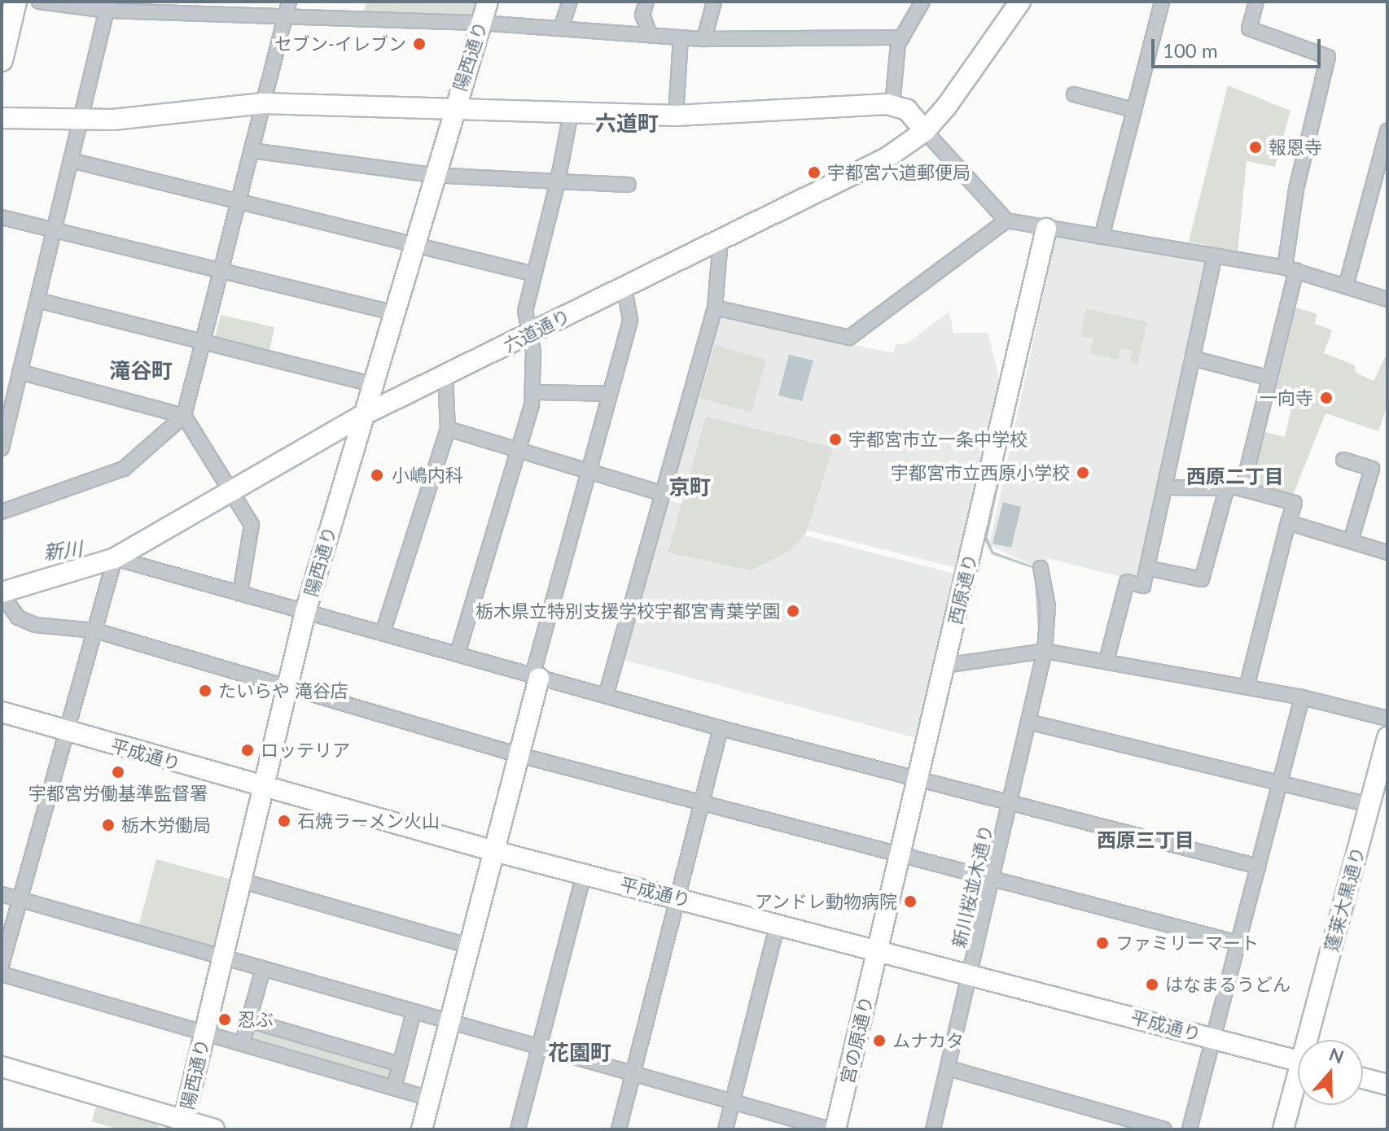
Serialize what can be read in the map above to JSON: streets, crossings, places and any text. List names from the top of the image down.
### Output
{
  "streets": {
    "street": [
      "陽西通り",
      "六道通り",
      "西原通り",
      "平成通り",
      "新川桜並木通り",
      "蓬莱大黒通り",
      "宮の原通り"
    ]
  },
  "crossings": [
    ["陽西通り", "六道通り"],
    ["陽西通り", "平成通り"],
    ["西原通り", "平成通り"],
    ["西原通り", "宮の原通り"],
    ["平成通り", "新川桜並木通り"],
    ["平成通り", "宮の原通り"]
  ],
  "districts": [
    "六道町",
    "滝谷町",
    "西原二丁目",
    "京町",
    "西原三丁目",
    "花園町"
  ],
  "water": ["新川"],
  "places": [
    "セブン-イレブン",
    "報恩寺",
    "宇都宮六道郵便局",
    "一向寺",
    "宇都宮市立一条中学校",
    "宇都宮市立西原小学校",
    "小嶋内科",
    "栃木県立特別支援学校宇都宮青葉学園",
    "たいらや 滝谷店",
    "ロッテリア",
    "宇都宮労働基準監督署",
    "石焼ラーメン火山",
    "栃木労働局",
    "アンドレ動物病院",
    "ファミリーマート",
    "はなまるうどん",
    "忍ぶ",
    "ムナカタ"
  ],
  "scale_bar": "100 m",
  "north": "top"
}
